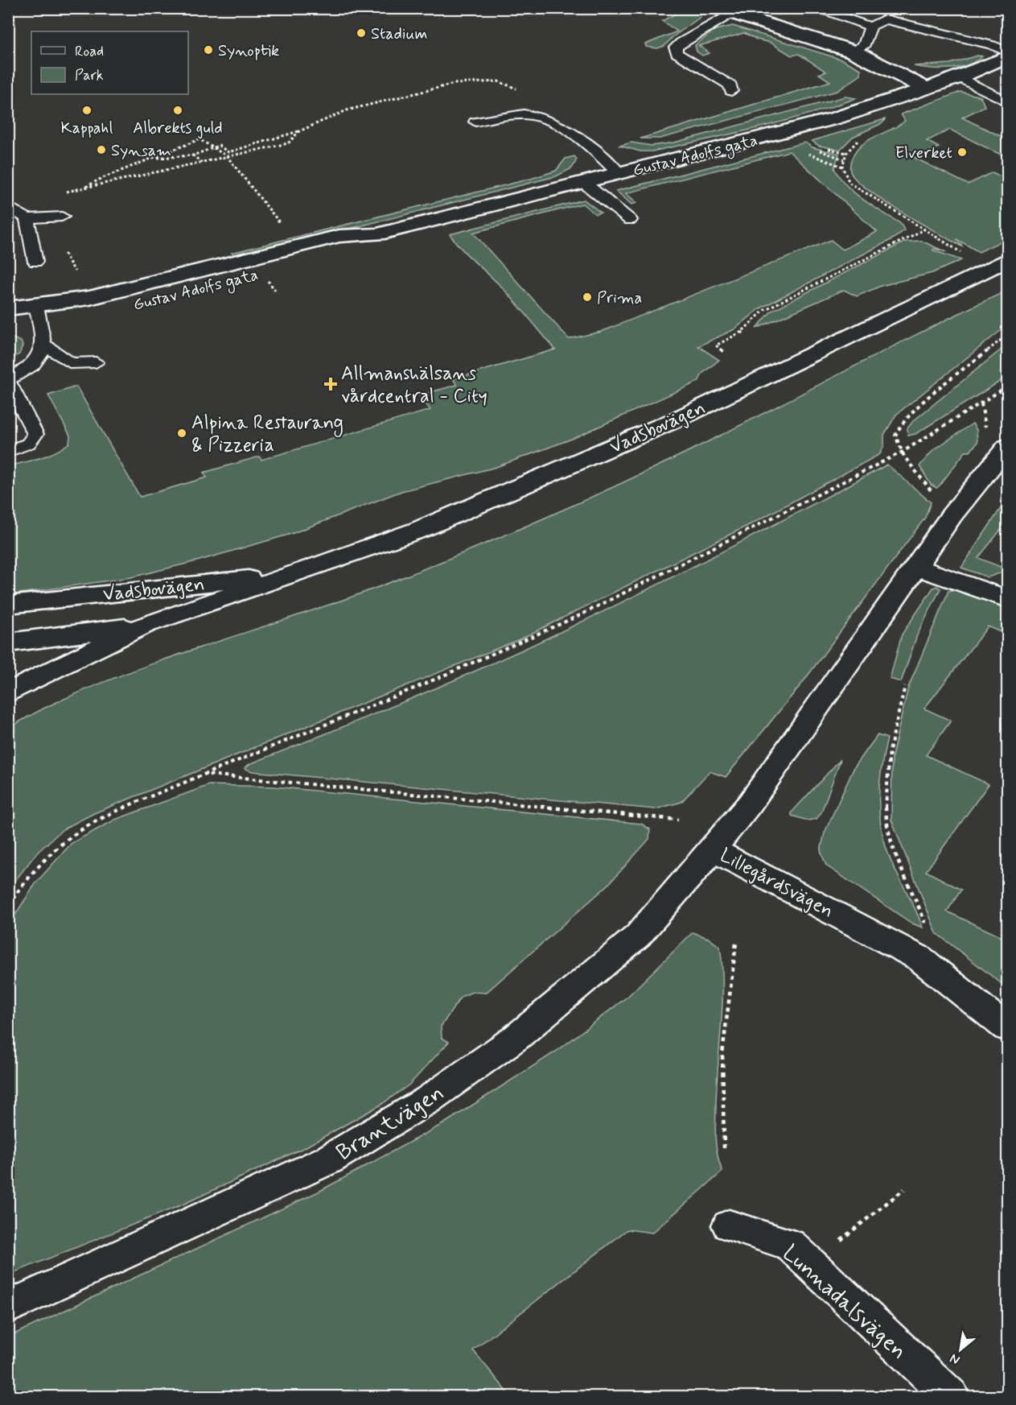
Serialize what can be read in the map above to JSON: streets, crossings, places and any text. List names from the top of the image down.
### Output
{
  "streets": {
    "street": [
      "Gustav Adolfs gata",
      "Vadsbovägen",
      "Lillegårdsvägen",
      "Brantvägen",
      "Lunnadalsvägen"
    ]
  },
  "crossings": [
    ["Lillegårdsvägen", "Brantvägen"]
  ],
  "places": {
    "other": [
      "Stadium",
      "Synoptik",
      "Kappahl",
      "Albrekts guld",
      "Synsam",
      "Elverket",
      "Prima",
      "Alpina Restaurang & Pizzeria"
    ],
    "health": ["Allmanshälsans vårdcentral - City"]
  },
  "legend": ["Road", "Park"],
  "north": "bottom left"
}
